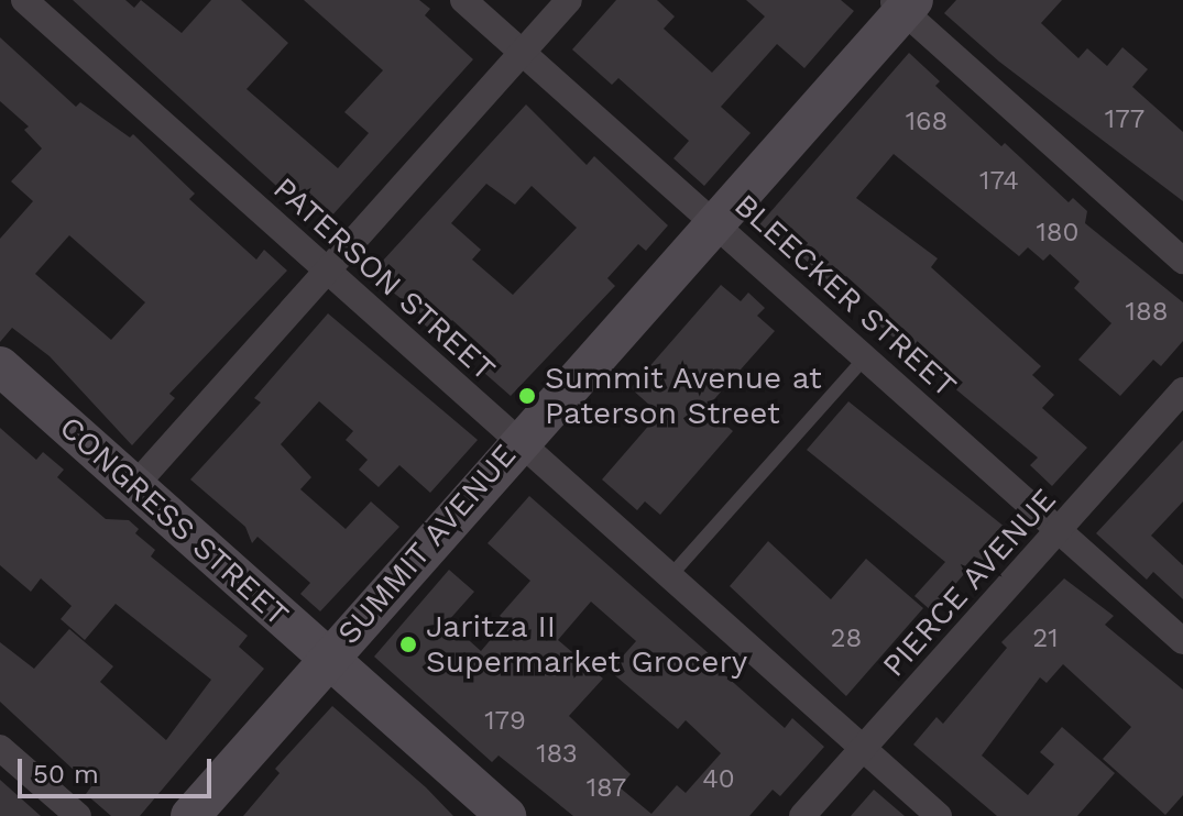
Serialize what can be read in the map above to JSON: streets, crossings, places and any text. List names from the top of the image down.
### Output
{
  "streets": {
    "street": [
      "PATERSON STREET",
      "BLEECKER STREET",
      "CONGRESS STREET",
      "SUMMIT AVENUE",
      "PIERCE AVENUE"
    ]
  },
  "crossings": [
    ["PATERSON STREET", "SUMMIT AVENUE"],
    ["PATERSON STREET", "PIERCE AVENUE"],
    ["BLEECKER STREET", "SUMMIT AVENUE"],
    ["BLEECKER STREET", "PIERCE AVENUE"],
    ["CONGRESS STREET", "SUMMIT AVENUE"]
  ],
  "places": ["Summit Avenue at Paterson Street", "Jaritza II Supermarket Grocery"],
  "house_numbers": [
    "177",
    "168",
    "174",
    "180",
    "188",
    "28",
    "21",
    "179",
    "183",
    "40",
    "187"
  ],
  "scale_bar": "50 m"
}
